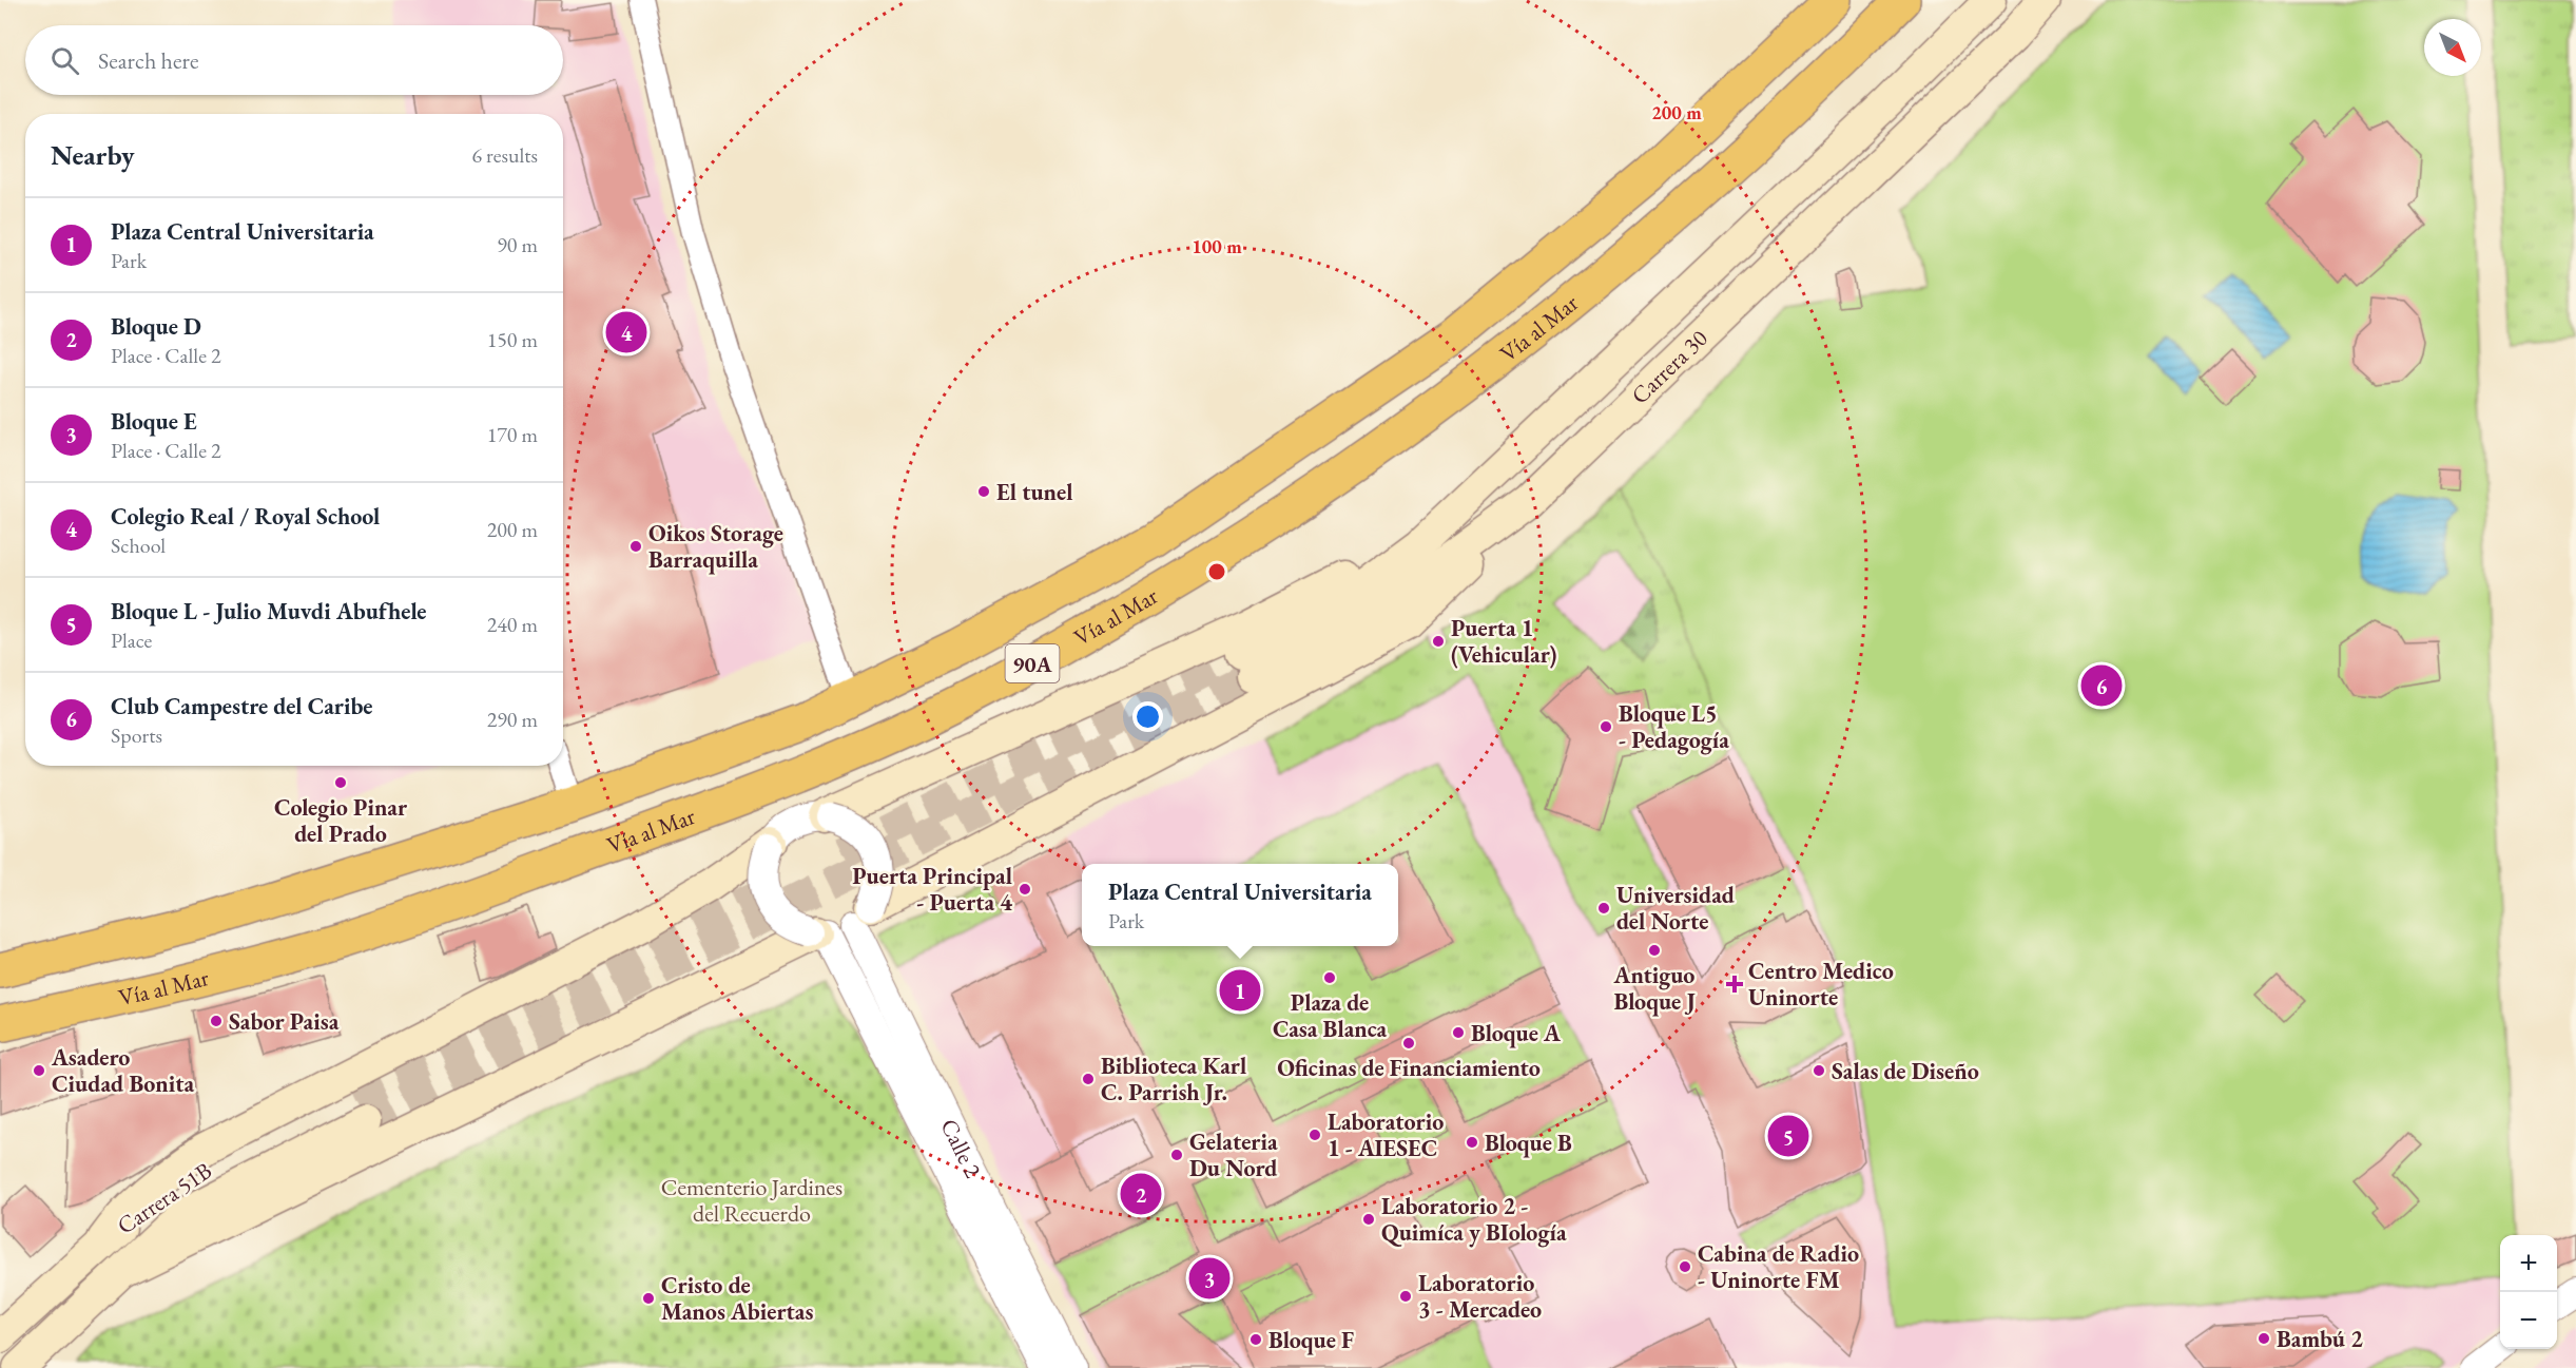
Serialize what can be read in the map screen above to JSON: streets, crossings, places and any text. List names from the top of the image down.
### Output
{
  "streets": {
    "highway": ["Vía al Mar", "90A"],
    "main road": ["Carrera 30", "Carrera 51B"],
    "street": ["Calle 2"]
  },
  "parks": ["Cementerio Jardines del Recuerdo"],
  "places": {
    "other": [
      "El tunel",
      "Oikos Storage Barraquilla",
      "Puerta 1 (Vehicular)",
      "Bloque L5 - Pedagogía",
      "Colegio Pinar del Prado",
      "Puerta Principal - Puerta 4",
      "Universidad del Norte",
      "Antiguo Bloque J",
      "Plaza de Casa Blanca",
      "Sabor Paisa",
      "Bloque A",
      "Oficinas de Financiamiento",
      "Asadero Ciudad Bonita",
      "Salas de Diseño",
      "Biblioteca Karl C. Parrish Jr.",
      "Laboratorio 1 - AIESEC",
      "Bloque B",
      "Gelateria Du Nord",
      "Laboratorio 2 - Quimíca y BIología",
      "Cabina de Radio - Uninorte FM",
      "Laboratorio 3 - Mercadeo",
      "Cristo de Manos Abiertas",
      "Bambú 2",
      "Bloque F"
    ],
    "health": ["Centro Medico Uninorte"]
  },
  "north": "bottom right",
  "page": {
    "search": "Search here",
    "heading": ["Nearby", "6 results"],
    "list": [
      {
        "mark": "1",
        "name": "Plaza Central Universitaria",
        "note": "Park",
        "value": "90 m"
      },
      {
        "mark": "2",
        "name": "Bloque D",
        "note": "Place · Calle 2",
        "value": "150 m"
      },
      {
        "mark": "3",
        "name": "Bloque E",
        "note": "Place · Calle 2",
        "value": "170 m"
      },
      {
        "mark": "4",
        "name": "Colegio Real / Royal School",
        "note": "School",
        "value": "200 m"
      },
      {
        "mark": "5",
        "name": "Bloque L - Julio Muvdi Abufhele",
        "note": "Place",
        "value": "240 m"
      },
      {
        "mark": "6",
        "name": "Club Campestre del Caribe",
        "note": "Sports",
        "value": "290 m"
      }
    ],
    "pins": [
      "4",
      "6",
      "1",
      "5",
      "2",
      "3"
    ],
    "popup": ["Plaza Central Universitaria", "Park"],
    "map_buttons": ["+", "−"]
  },
  "rings": ["200 m", "100 m"]
}
